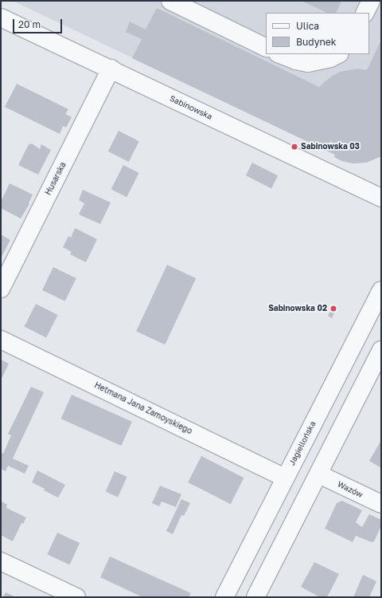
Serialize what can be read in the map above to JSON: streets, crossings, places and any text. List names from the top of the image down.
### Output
{
  "streets": {
    "street": [
      "Sabinowska",
      "Husarska",
      "Hetmana Jana Zamoyskiego",
      "Jagiellońska",
      "Wazów"
    ]
  },
  "crossings": [
    ["Sabinowska", "Husarska"],
    ["Hetmana Jana Zamoyskiego", "Jagiellońska"]
  ],
  "places": ["Sabinowska 03", "Sabinowska 02"],
  "legend": ["Ulica", "Budynek"],
  "scale_bar": "20 m"
}
